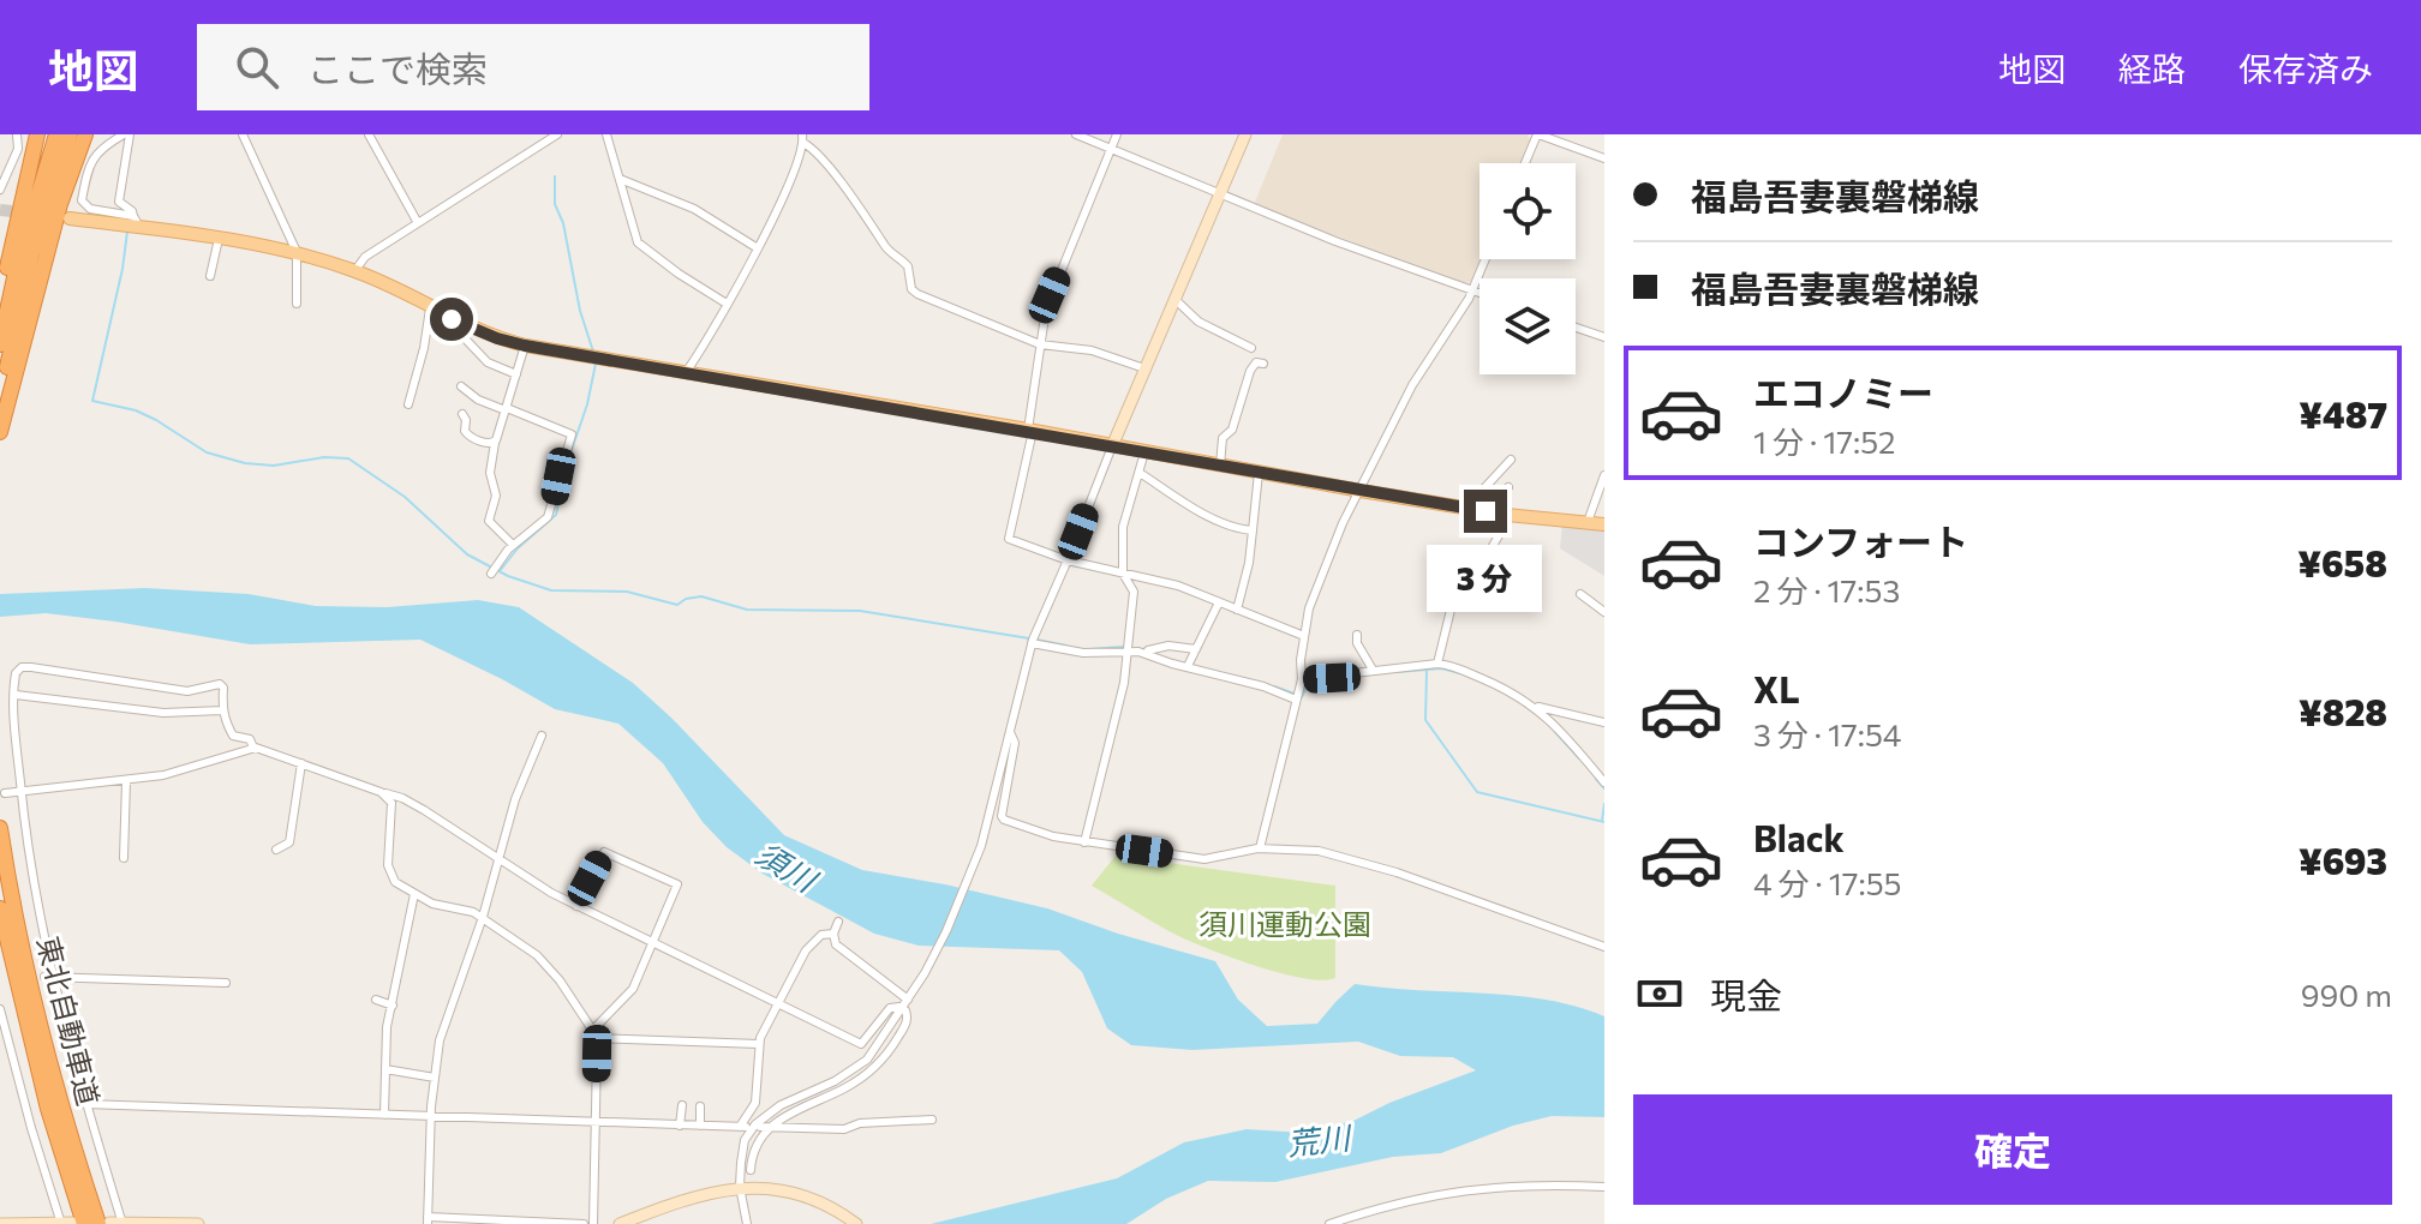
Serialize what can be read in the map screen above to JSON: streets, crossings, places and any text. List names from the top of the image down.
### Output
{
  "streets": {
    "highway": ["東北自動車道"]
  },
  "water": ["須川", "荒川"],
  "parks": ["須川運動公園"],
  "page": {
    "header": "地図",
    "search": "ここで検索",
    "nav": ["地図", "経路", "保存済み"],
    "banner": ["福島吾妻裏磐梯線", "福島吾妻裏磐梯線"],
    "list": [
      {
        "name": "エコノミー",
        "note": "1 分 · 17:52",
        "value": "¥487"
      },
      {
        "name": "コンフォート",
        "note": "2 分 · 17:53",
        "value": "¥658"
      },
      {
        "name": "XL",
        "note": "3 分 · 17:54",
        "value": "¥828"
      },
      {
        "name": "Black",
        "note": "4 分 · 17:55",
        "value": "¥693"
      }
    ],
    "bubble": "3 分",
    "pay": ["現金", "990 m"],
    "buttons": "確定"
  }
}
